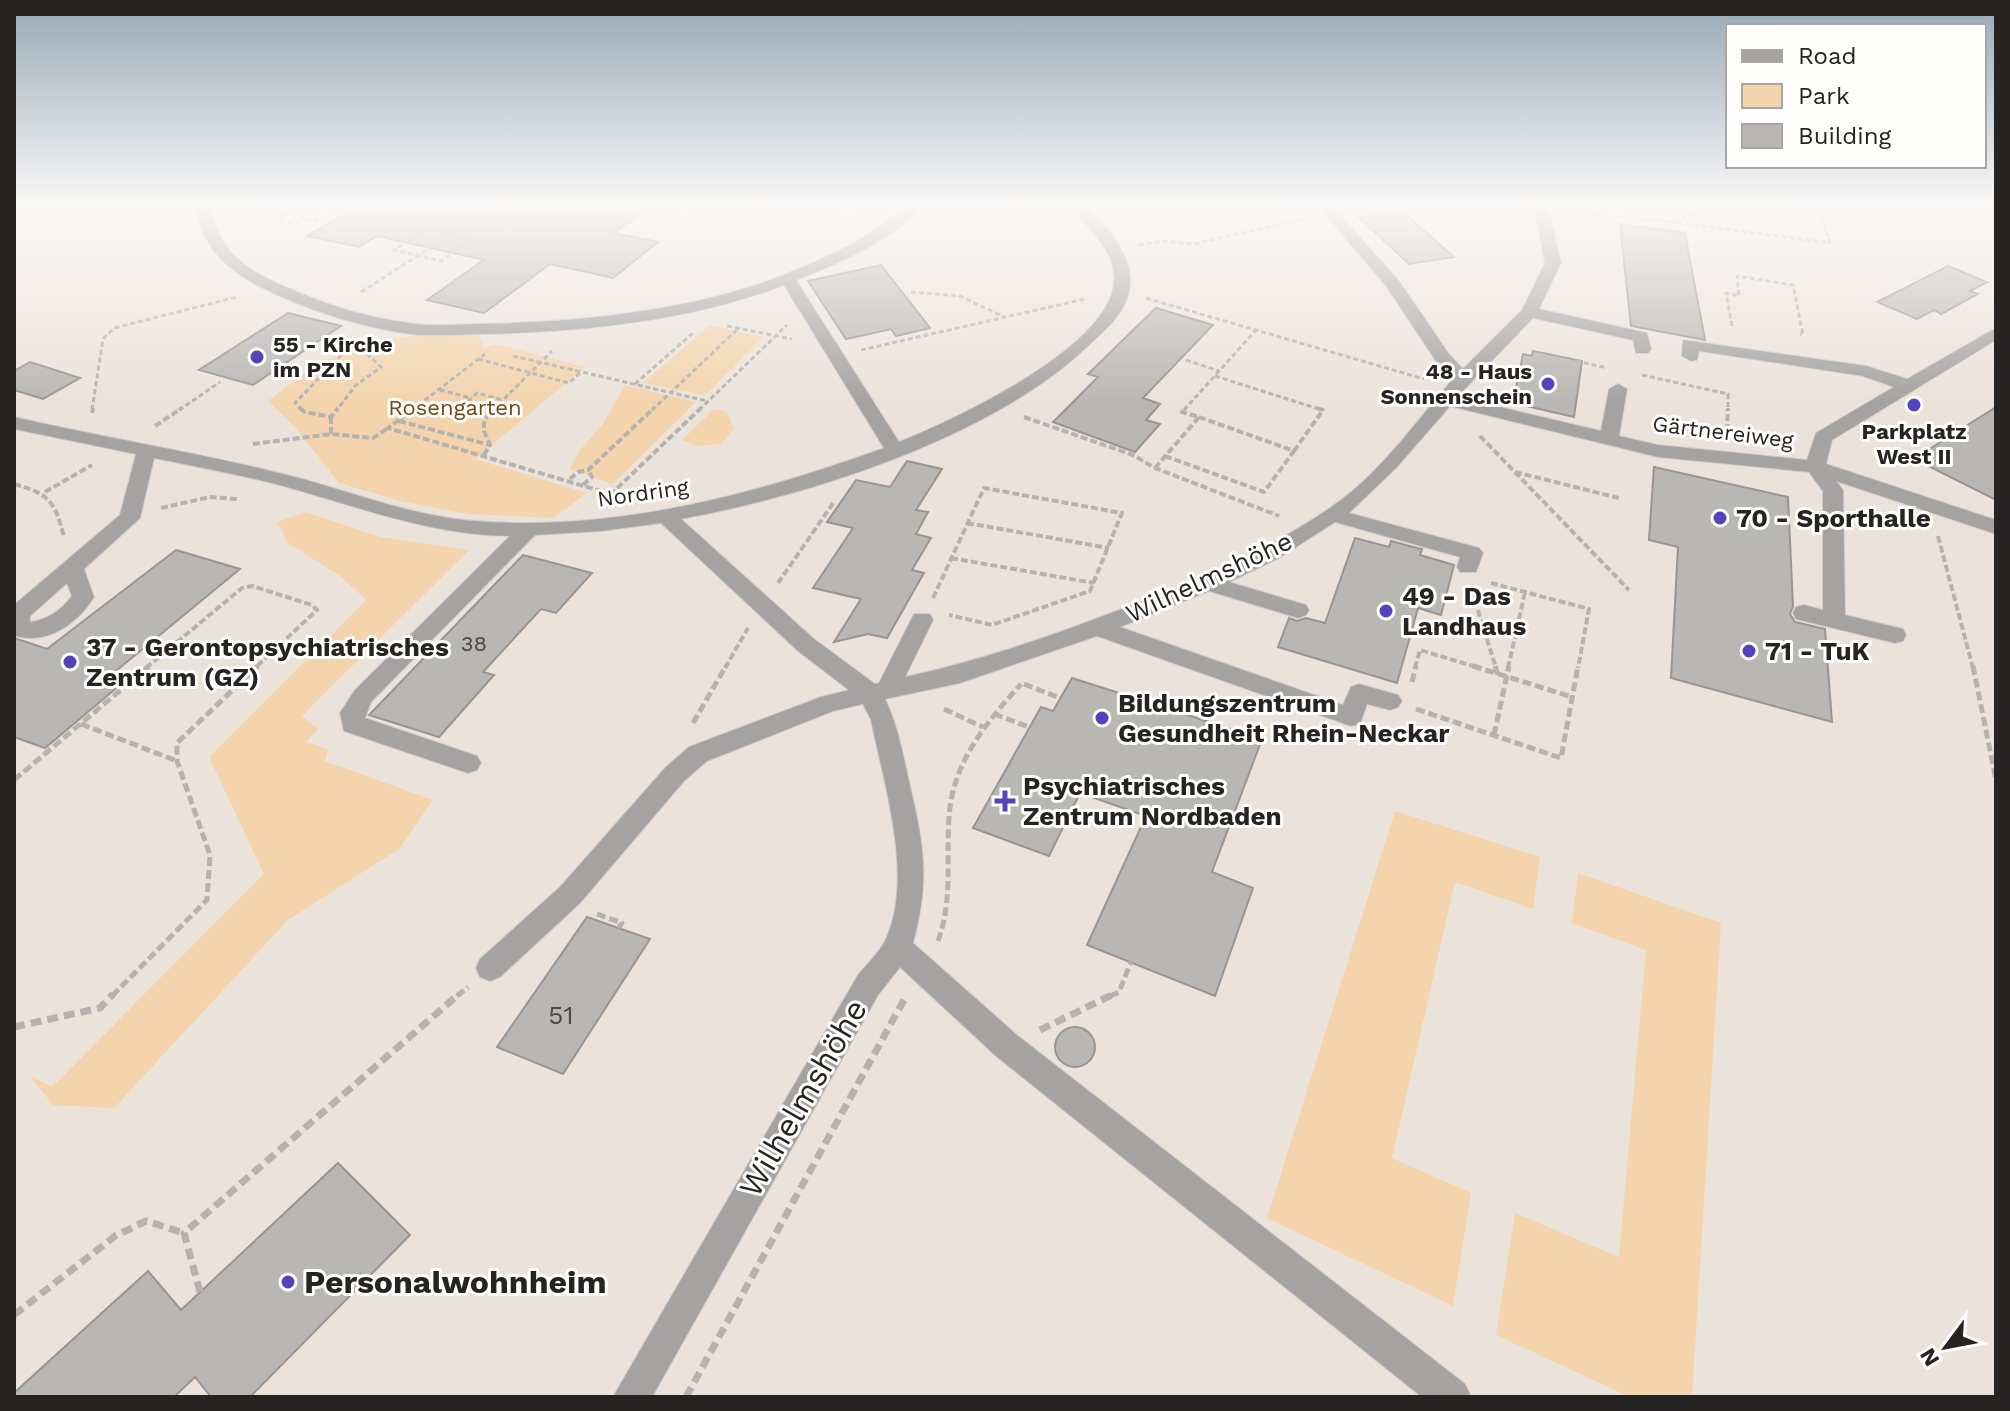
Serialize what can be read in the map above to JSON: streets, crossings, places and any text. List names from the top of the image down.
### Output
{
  "streets": {
    "street": ["Gärtnereiweg", "Nordring", "Wilhelmshöhe"]
  },
  "crossings": [
    ["Gärtnereiweg", "Wilhelmshöhe"]
  ],
  "parks": ["Rosengarten"],
  "places": {
    "other": [
      "55 - Kirche im PZN",
      "48 - Haus Sonnenschein",
      "Parkplatz West II",
      "70 - Sporthalle",
      "49 - Das Landhaus",
      "71 - TuK",
      "37 - Gerontopsychiatrisches Zentrum (GZ)",
      "Bildungszentrum Gesundheit Rhein-Neckar",
      "Personalwohnheim"
    ],
    "health": ["Psychiatrisches Zentrum Nordbaden"]
  },
  "house_numbers": ["38", "51"],
  "legend": ["Road", "Park", "Building"],
  "north": "bottom left"
}
